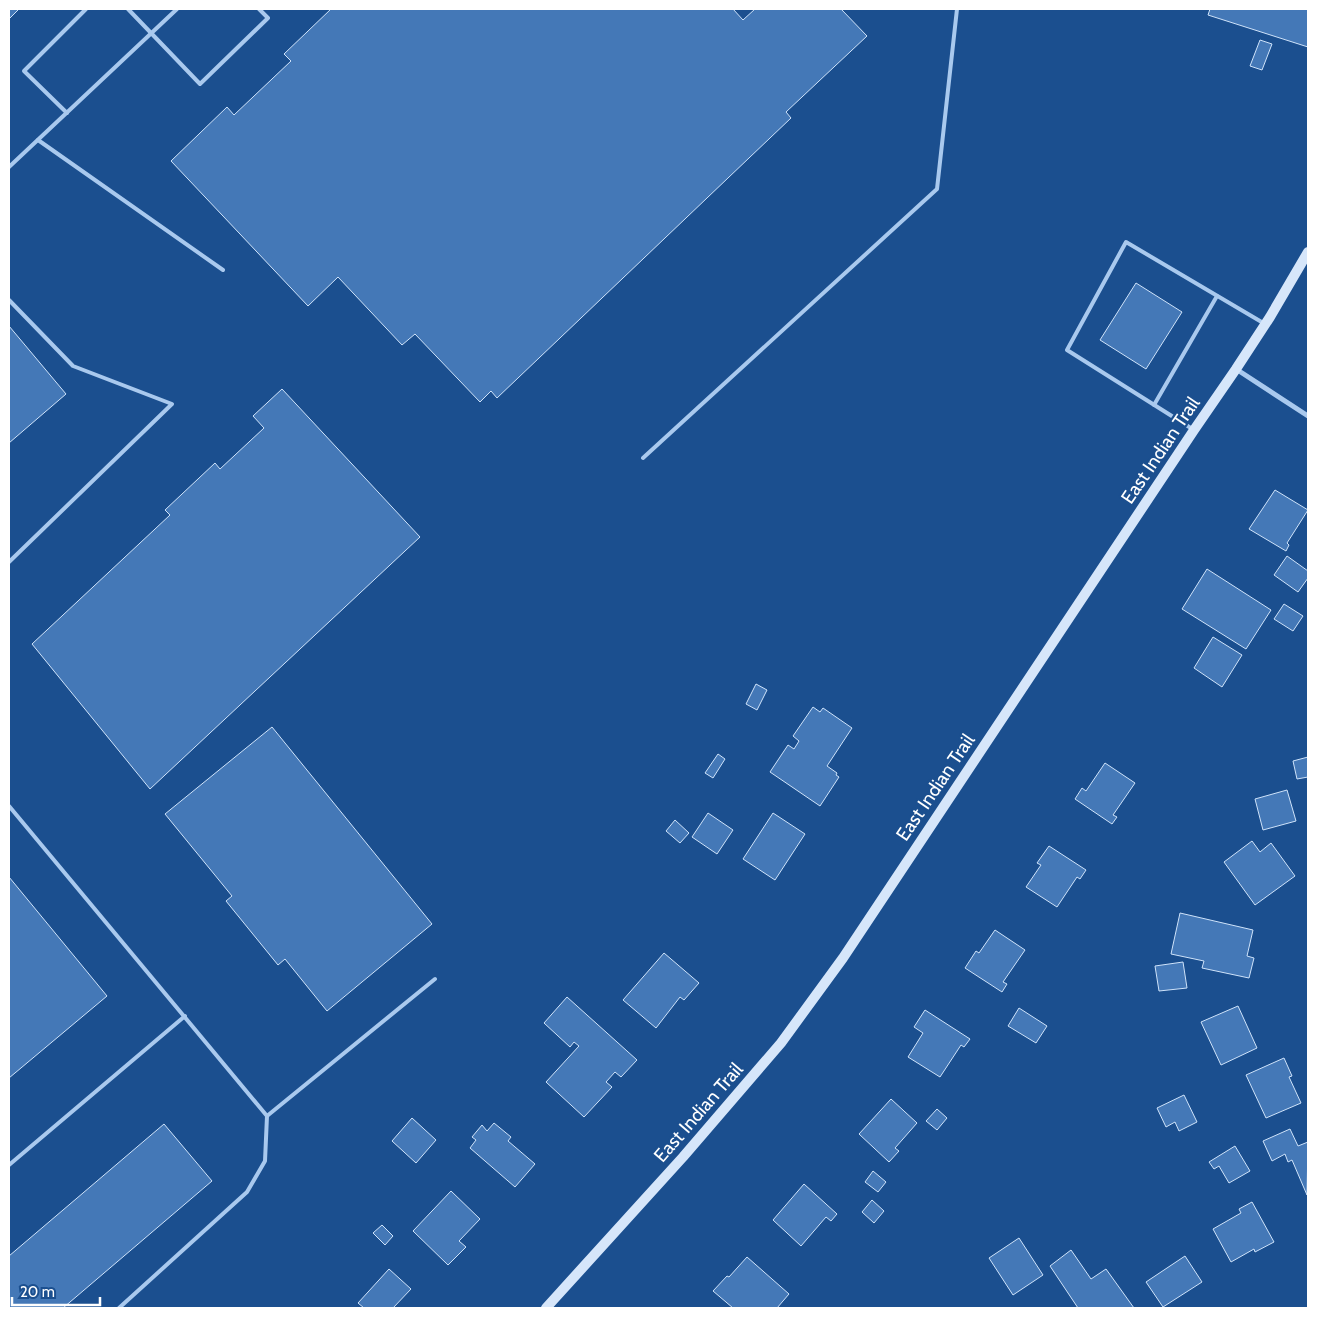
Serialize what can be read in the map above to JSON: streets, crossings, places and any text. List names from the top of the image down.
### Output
{
  "streets": {
    "main road": ["East Indian Trail"]
  },
  "scale_bar": "20 m"
}
